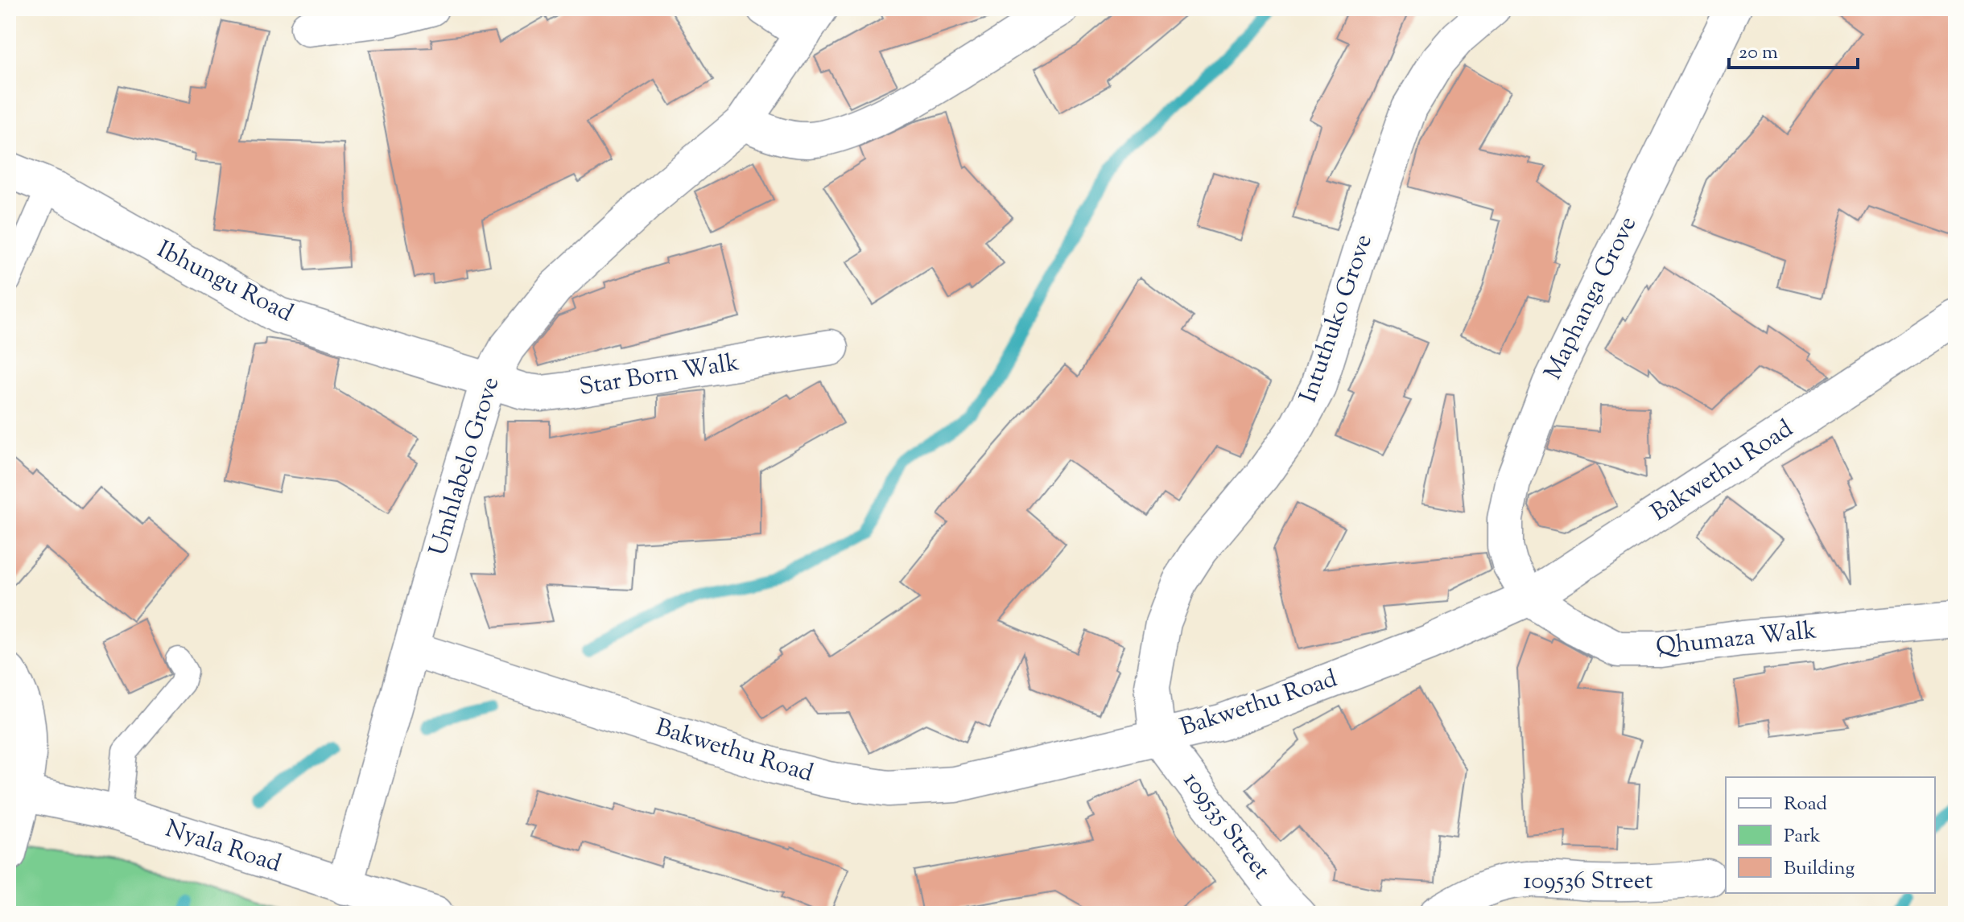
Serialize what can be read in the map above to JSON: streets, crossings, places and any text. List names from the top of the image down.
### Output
{
  "streets": {
    "street": [
      "Ibhungu Road",
      "Maphanga Grove",
      "Intuthuko Grove",
      "Star Born Walk",
      "Umhlabelo Grove",
      "Bakwethu Road",
      "Qhumaza Walk",
      "109535 Street",
      "Nyala Road",
      "109536 Street"
    ]
  },
  "crossings": [
    ["Ibhungu Road", "Star Born Walk"],
    ["Ibhungu Road", "Umhlabelo Grove"],
    ["Maphanga Grove", "Bakwethu Road"],
    ["Maphanga Grove", "Qhumaza Walk"],
    ["Intuthuko Grove", "Bakwethu Road"],
    ["Intuthuko Grove", "109535 Street"],
    ["Star Born Walk", "Umhlabelo Grove"],
    ["Umhlabelo Grove", "Bakwethu Road"],
    ["Umhlabelo Grove", "Nyala Road"],
    ["Bakwethu Road", "Qhumaza Walk"],
    ["Bakwethu Road", "109535 Street"]
  ],
  "legend": ["Road", "Park", "Building"],
  "scale_bar": "20 m"
}
